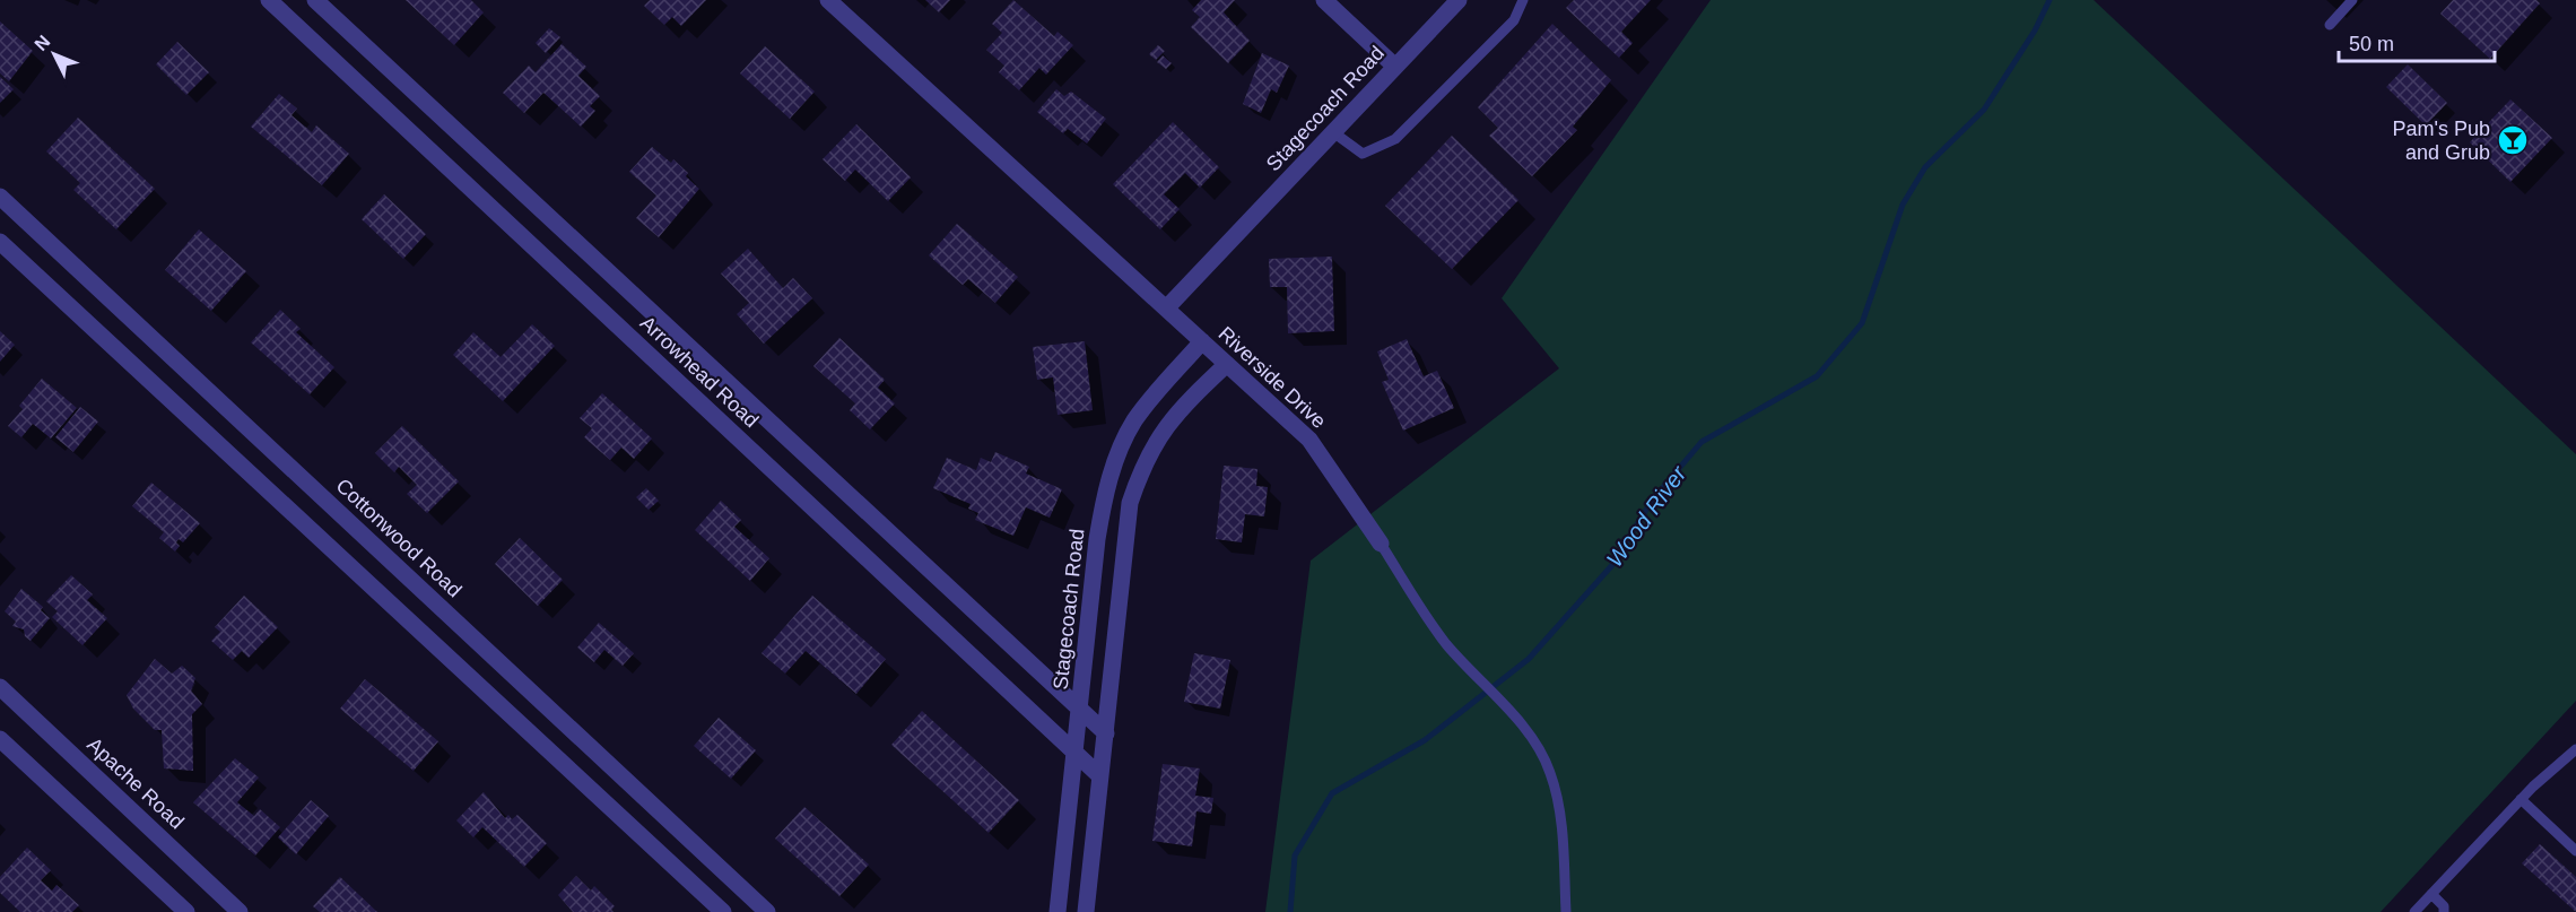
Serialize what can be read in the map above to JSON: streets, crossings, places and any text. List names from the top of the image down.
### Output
{
  "streets": {
    "street": [
      "Stagecoach Road",
      "Arrowhead Road",
      "Riverside Drive",
      "Cottonwood Road",
      "Apache Road"
    ]
  },
  "crossings": [
    ["Stagecoach Road", "Arrowhead Road"],
    ["Stagecoach Road", "Riverside Drive"]
  ],
  "water": ["Wood River"],
  "places": {
    "bar": ["Pam's Pub and Grub"]
  },
  "scale_bar": "50 m",
  "north": "top left"
}
